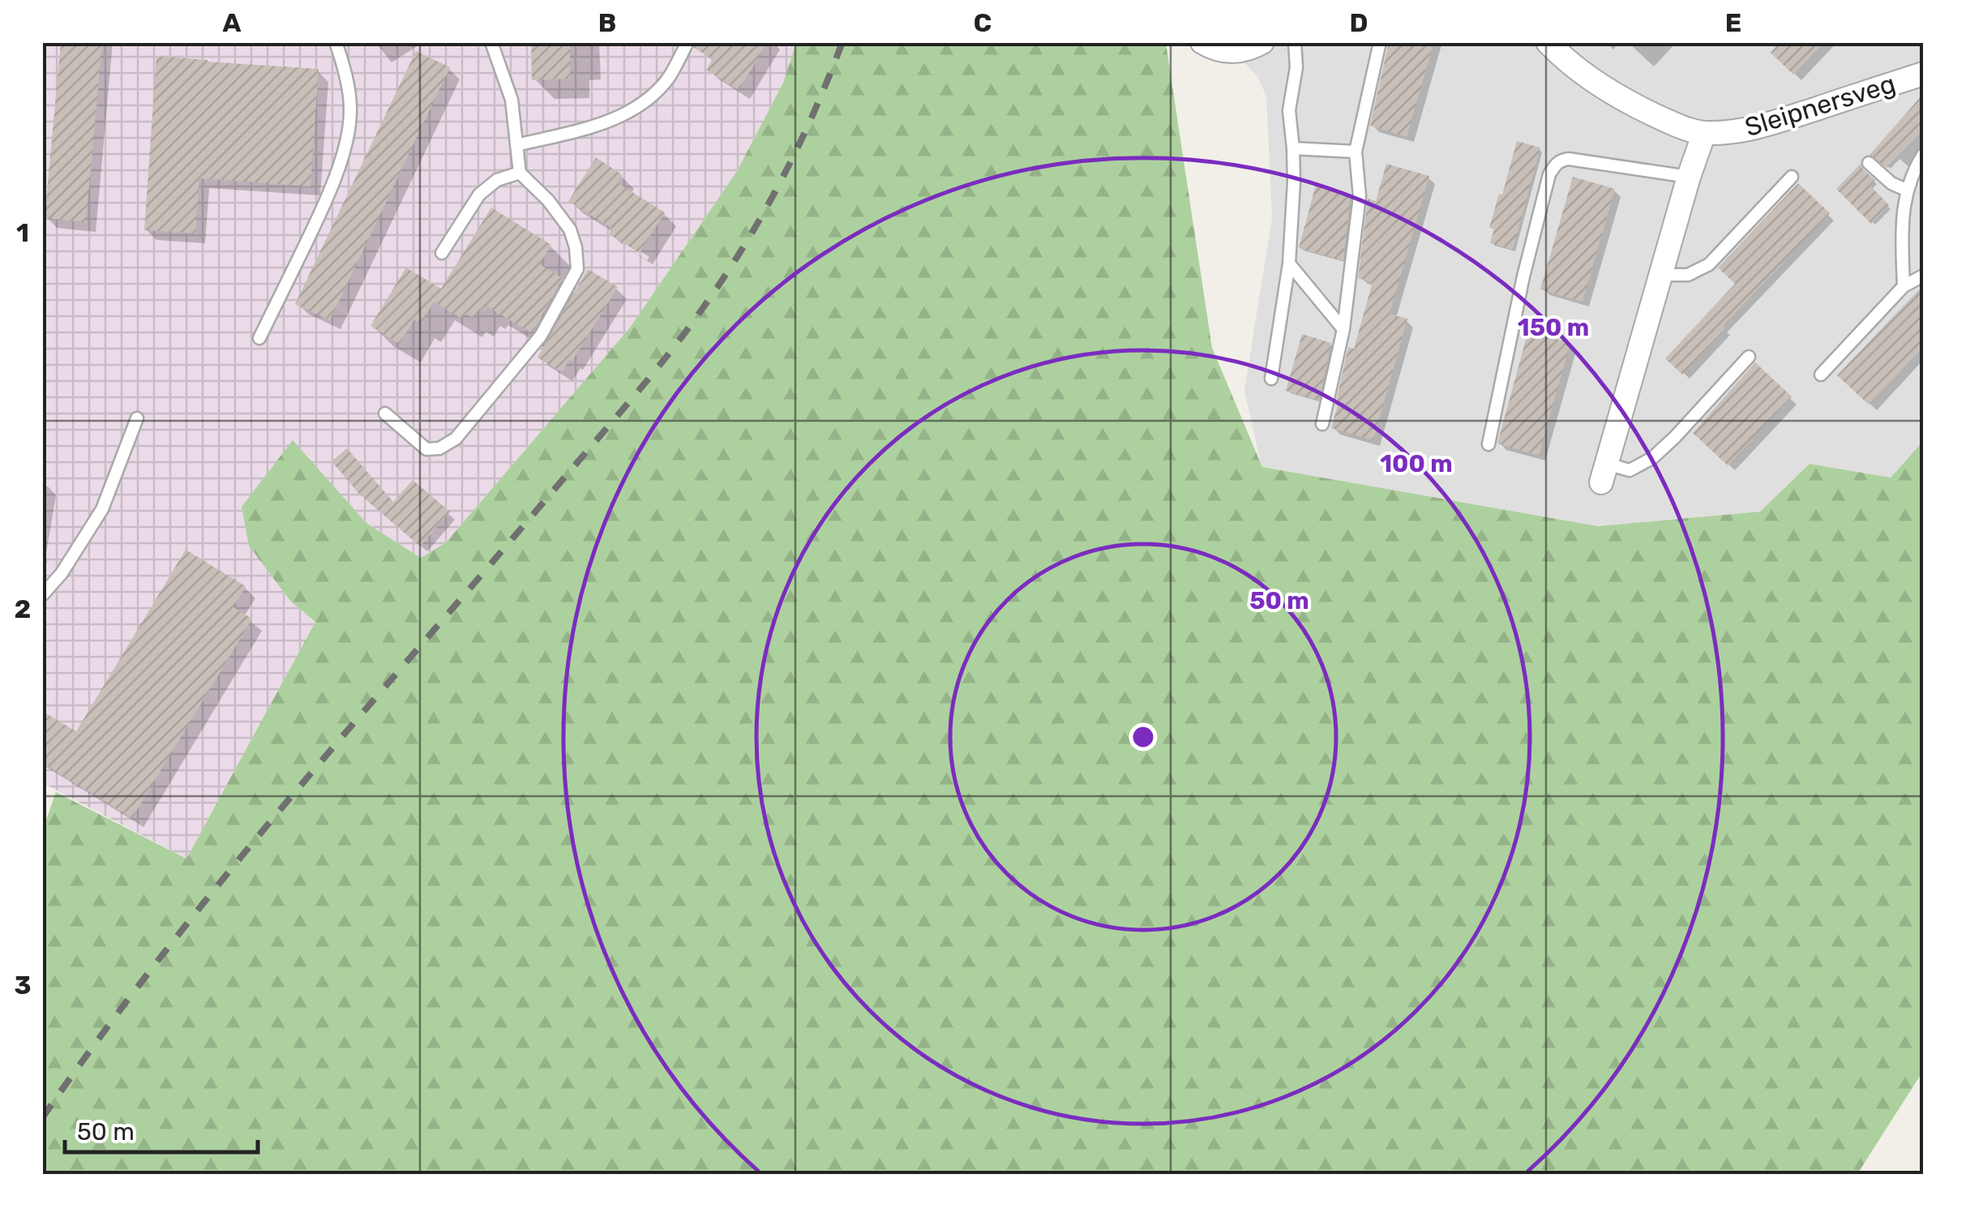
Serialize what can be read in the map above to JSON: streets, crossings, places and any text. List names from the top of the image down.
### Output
{
  "streets": {
    "street": ["Sleipnersveg"]
  },
  "scale_bar": "50 m",
  "grid": {
    "columns": [
      "A",
      "B",
      "C",
      "D",
      "E"
    ],
    "rows": ["1", "2", "3"]
  },
  "rings": ["150 m", "100 m", "50 m"]
}
